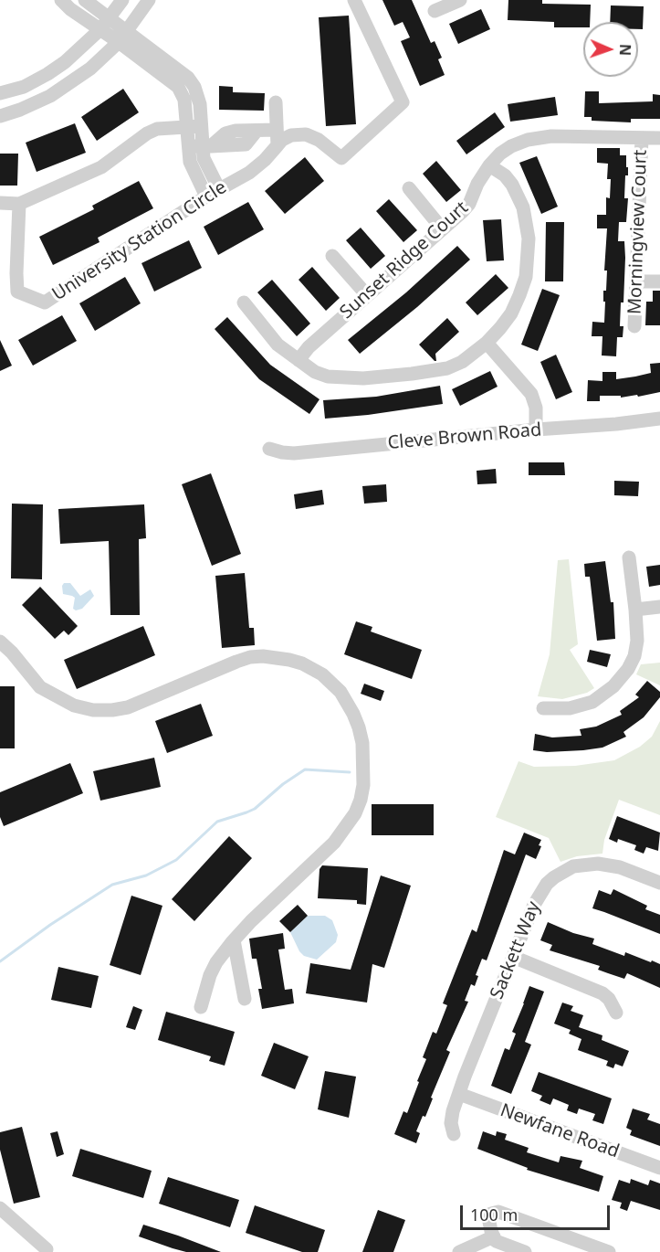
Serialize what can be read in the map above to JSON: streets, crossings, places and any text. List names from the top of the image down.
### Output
{
  "streets": {
    "street": [
      "Morningview Court",
      "University Station Circle",
      "Sunset Ridge Court",
      "Cleve Brown Road",
      "Sackett Way",
      "Newfane Road"
    ]
  },
  "crossings": [
    ["Morningview Court", "Sunset Ridge Court"],
    ["Sackett Way", "Newfane Road"]
  ],
  "scale_bar": "100 m",
  "north": "right"
}
